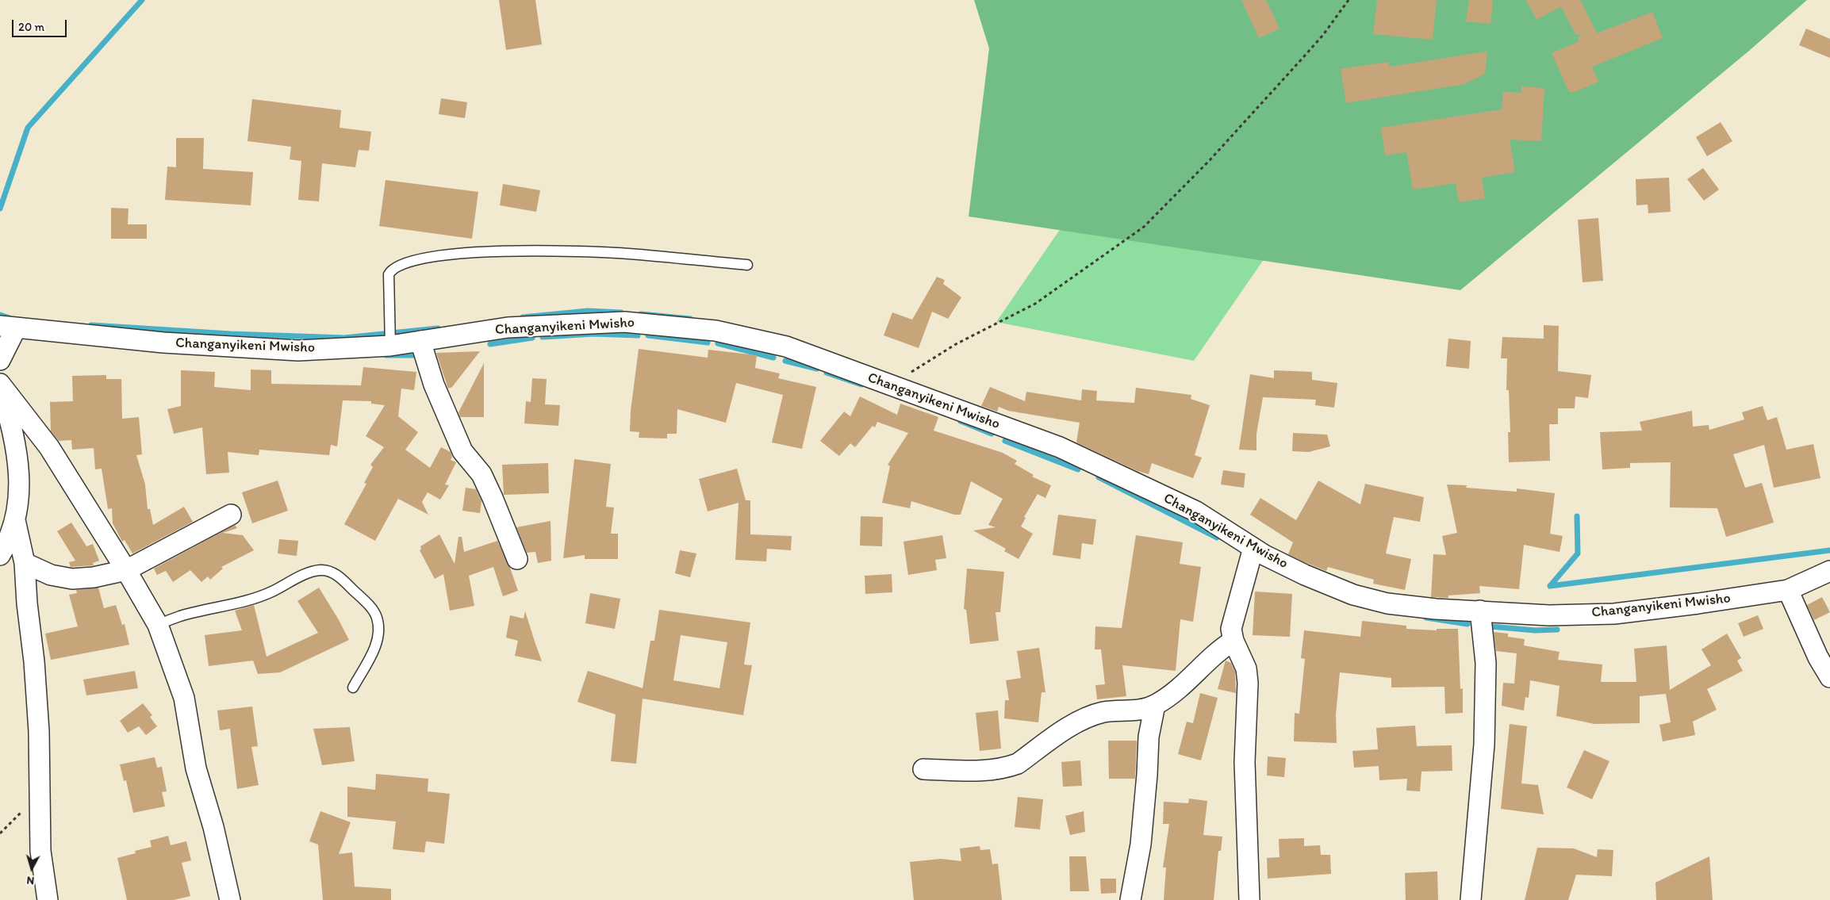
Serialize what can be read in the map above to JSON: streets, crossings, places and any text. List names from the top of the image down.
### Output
{
  "streets": {
    "street": ["Changanyikeni Mwisho"]
  },
  "scale_bar": "20 m",
  "north": "bottom"
}
